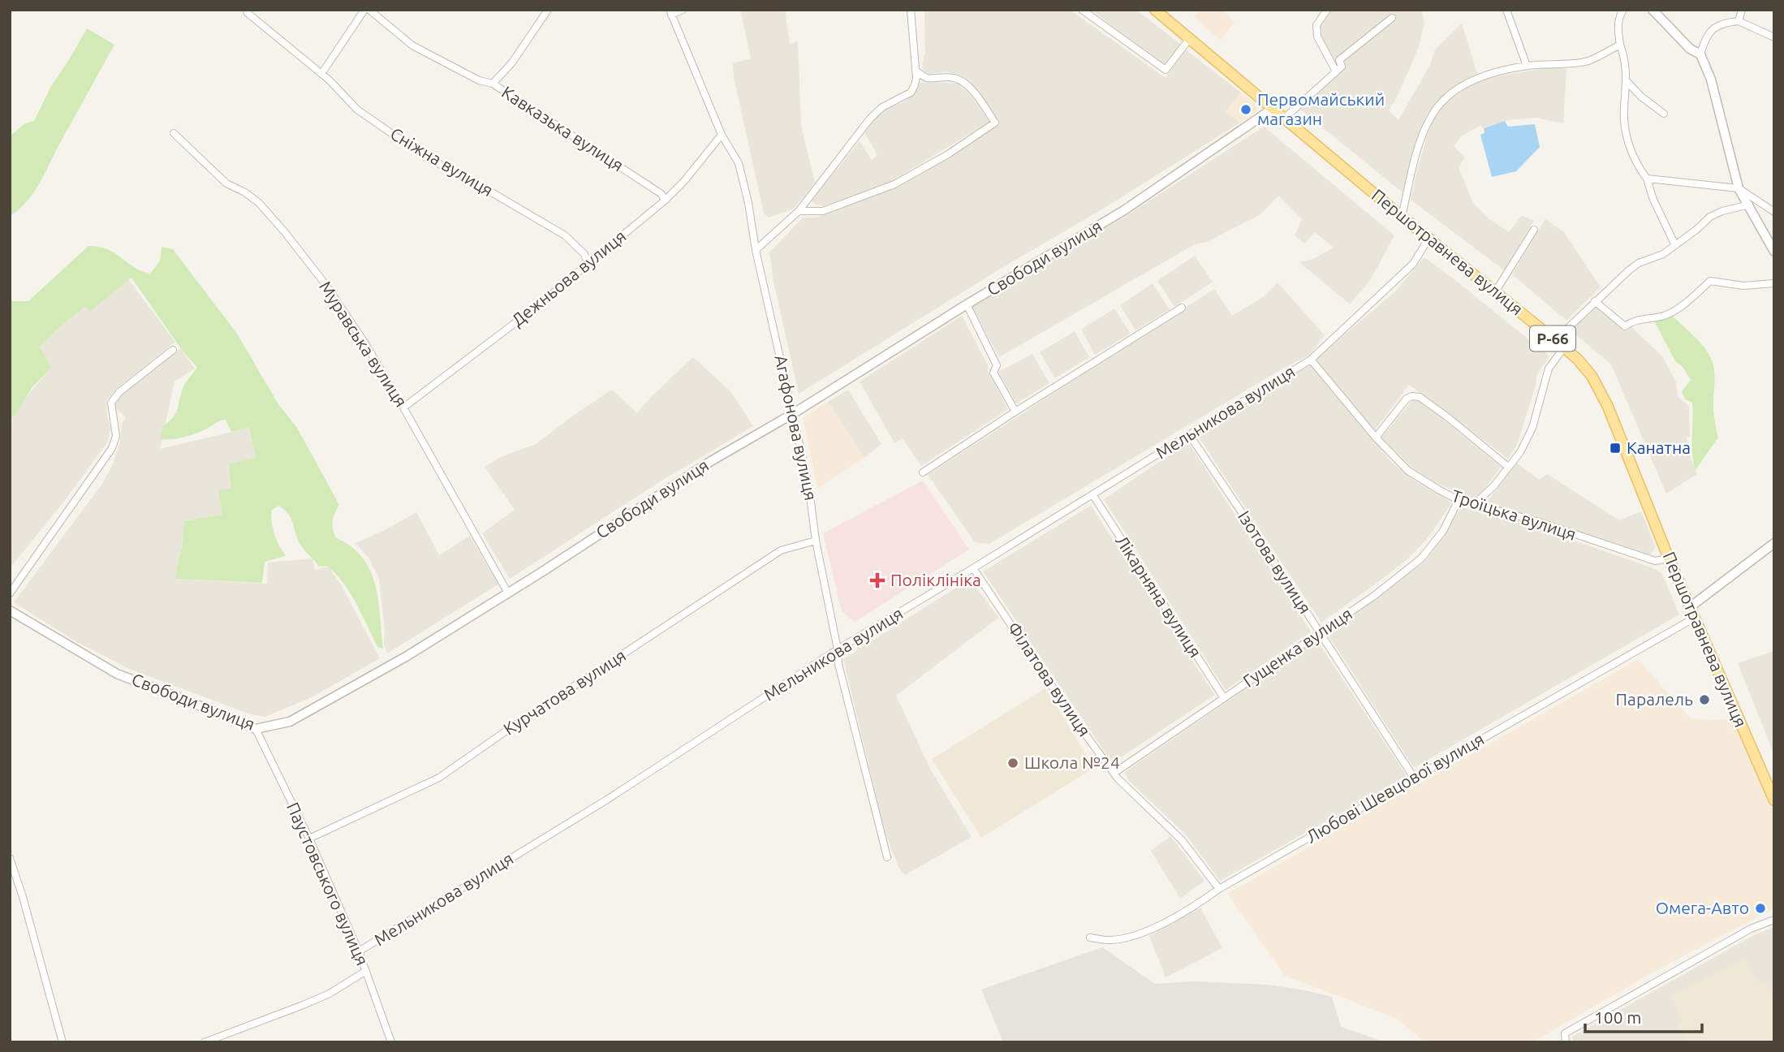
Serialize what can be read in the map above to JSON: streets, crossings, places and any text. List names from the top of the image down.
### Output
{
  "streets": {
    "main road": ["Першотравнева вулиця", "Р-66"],
    "street": [
      "Кавказька вулиця",
      "Сніжна вулиця",
      "Свободи вулиця",
      "Дежньова вулиця",
      "Муравська вулиця",
      "Мельникова вулиця",
      "Агафонова вулиця",
      "Троїцька вулиця",
      "Ізотова вулиця",
      "Лікарняна вулиця",
      "Гущенка вулиця",
      "Філатова вулиця",
      "Курчатова вулиця",
      "Любові Шевцової вулиця",
      "Паустовського вулиця"
    ]
  },
  "crossings": [
    ["Кавказька вулиця", "Дежньова вулиця"],
    ["Сніжна вулиця", "Дежньова вулиця"],
    ["Першотравнева вулиця", "Свободи вулиця"],
    ["Першотравнева вулиця", "Мельникова вулиця"],
    ["Першотравнева вулиця", "Троїцька вулиця"],
    ["Першотравнева вулиця", "Любові Шевцової вулиця"],
    ["Свободи вулиця", "Муравська вулиця"],
    ["Свободи вулиця", "Агафонова вулиця"],
    ["Свободи вулиця", "Паустовського вулиця"],
    ["Дежньова вулиця", "Муравська вулиця"],
    ["Дежньова вулиця", "Агафонова вулиця"],
    ["Мельникова вулиця", "Агафонова вулиця"],
    ["Мельникова вулиця", "Троїцька вулиця"],
    ["Мельникова вулиця", "Ізотова вулиця"],
    ["Мельникова вулиця", "Лікарняна вулиця"],
    ["Мельникова вулиця", "Філатова вулиця"],
    ["Мельникова вулиця", "Паустовського вулиця"],
    ["Агафонова вулиця", "Курчатова вулиця"],
    ["Троїцька вулиця", "Гущенка вулиця"],
    ["Ізотова вулиця", "Гущенка вулиця"],
    ["Ізотова вулиця", "Любові Шевцової вулиця"],
    ["Лікарняна вулиця", "Гущенка вулиця"],
    ["Гущенка вулиця", "Філатова вулиця"],
    ["Філатова вулиця", "Любові Шевцової вулиця"],
    ["Курчатова вулиця", "Паустовського вулиця"]
  ],
  "places": {
    "other": [
      "Первомайський магазин",
      "Паралель",
      "Школа №24",
      "Омега-Авто"
    ],
    "transit": ["Канатна"],
    "health": ["Поліклініка"]
  },
  "scale_bar": "100 m"
}
